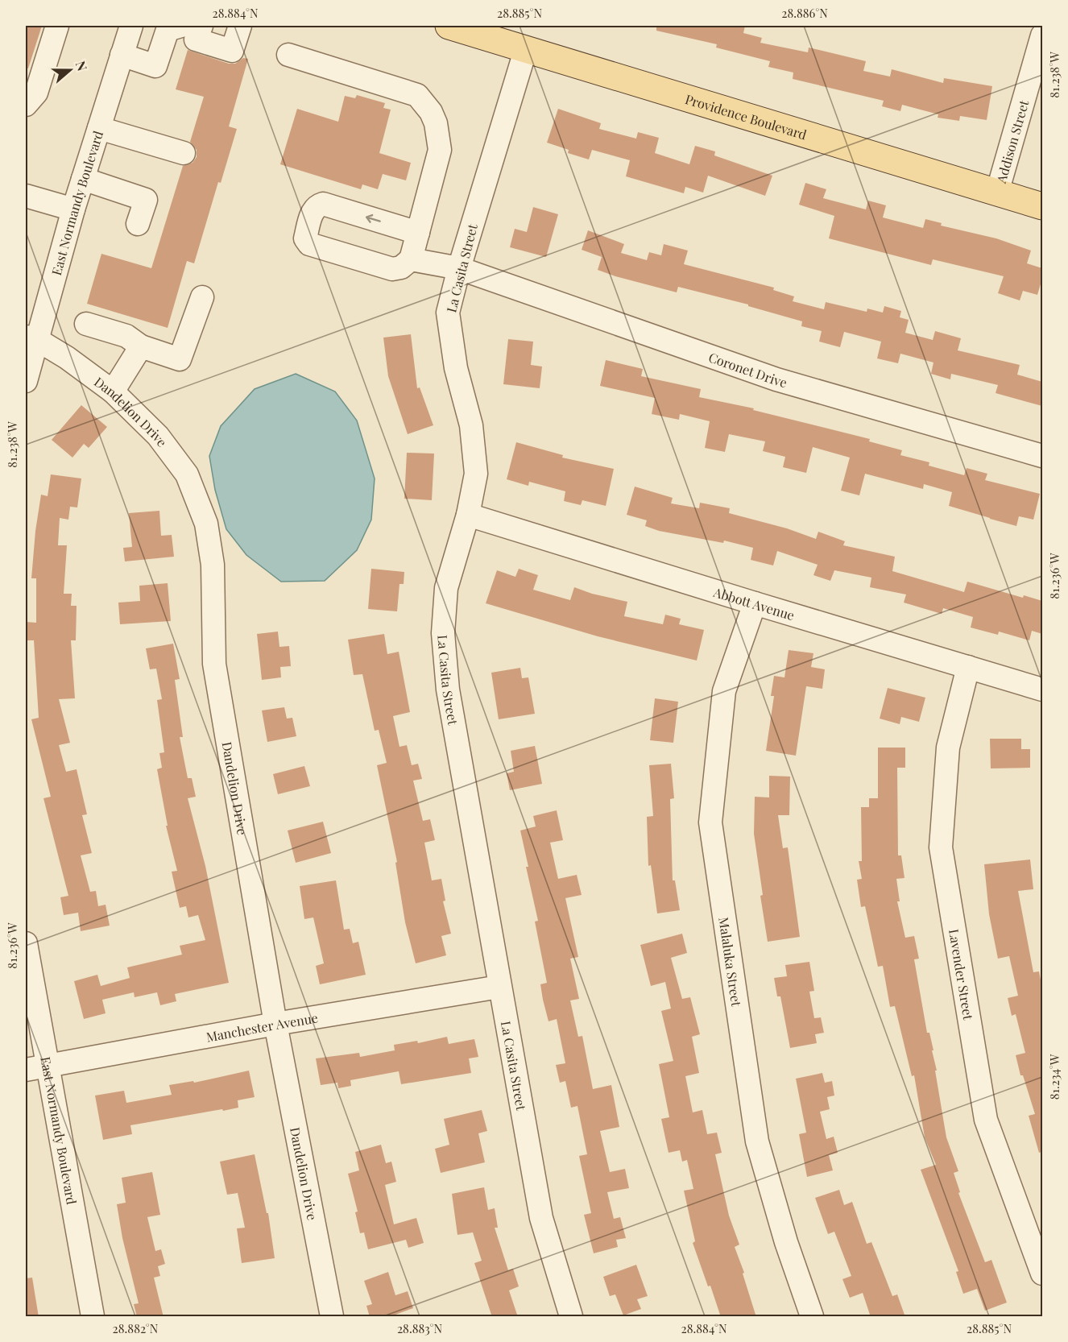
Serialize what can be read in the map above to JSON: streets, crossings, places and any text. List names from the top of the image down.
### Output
{
  "streets": {
    "main road": ["Providence Boulevard"],
    "street": [
      "Addison Street",
      "East Normandy Boulevard",
      "La Casita Street",
      "Coronet Drive",
      "Dandelion Drive",
      "Abbott Avenue",
      "Malaluka Street",
      "Lavender Street",
      "Manchester Avenue"
    ]
  },
  "crossings": [
    ["Providence Boulevard", "Addison Street"],
    ["Providence Boulevard", "La Casita Street"],
    ["East Normandy Boulevard", "Dandelion Drive"],
    ["East Normandy Boulevard", "Manchester Avenue"],
    ["La Casita Street", "Coronet Drive"],
    ["La Casita Street", "Abbott Avenue"],
    ["La Casita Street", "Manchester Avenue"],
    ["Dandelion Drive", "Manchester Avenue"],
    ["Abbott Avenue", "Malaluka Street"],
    ["Abbott Avenue", "Lavender Street"]
  ],
  "north": "right",
  "coordinates": [
    "28.884°N",
    "28.885°N",
    "28.886°N",
    "81.238°W",
    "81.236°W",
    "81.234°W",
    "28.882°N",
    "28.883°N"
  ]
}
